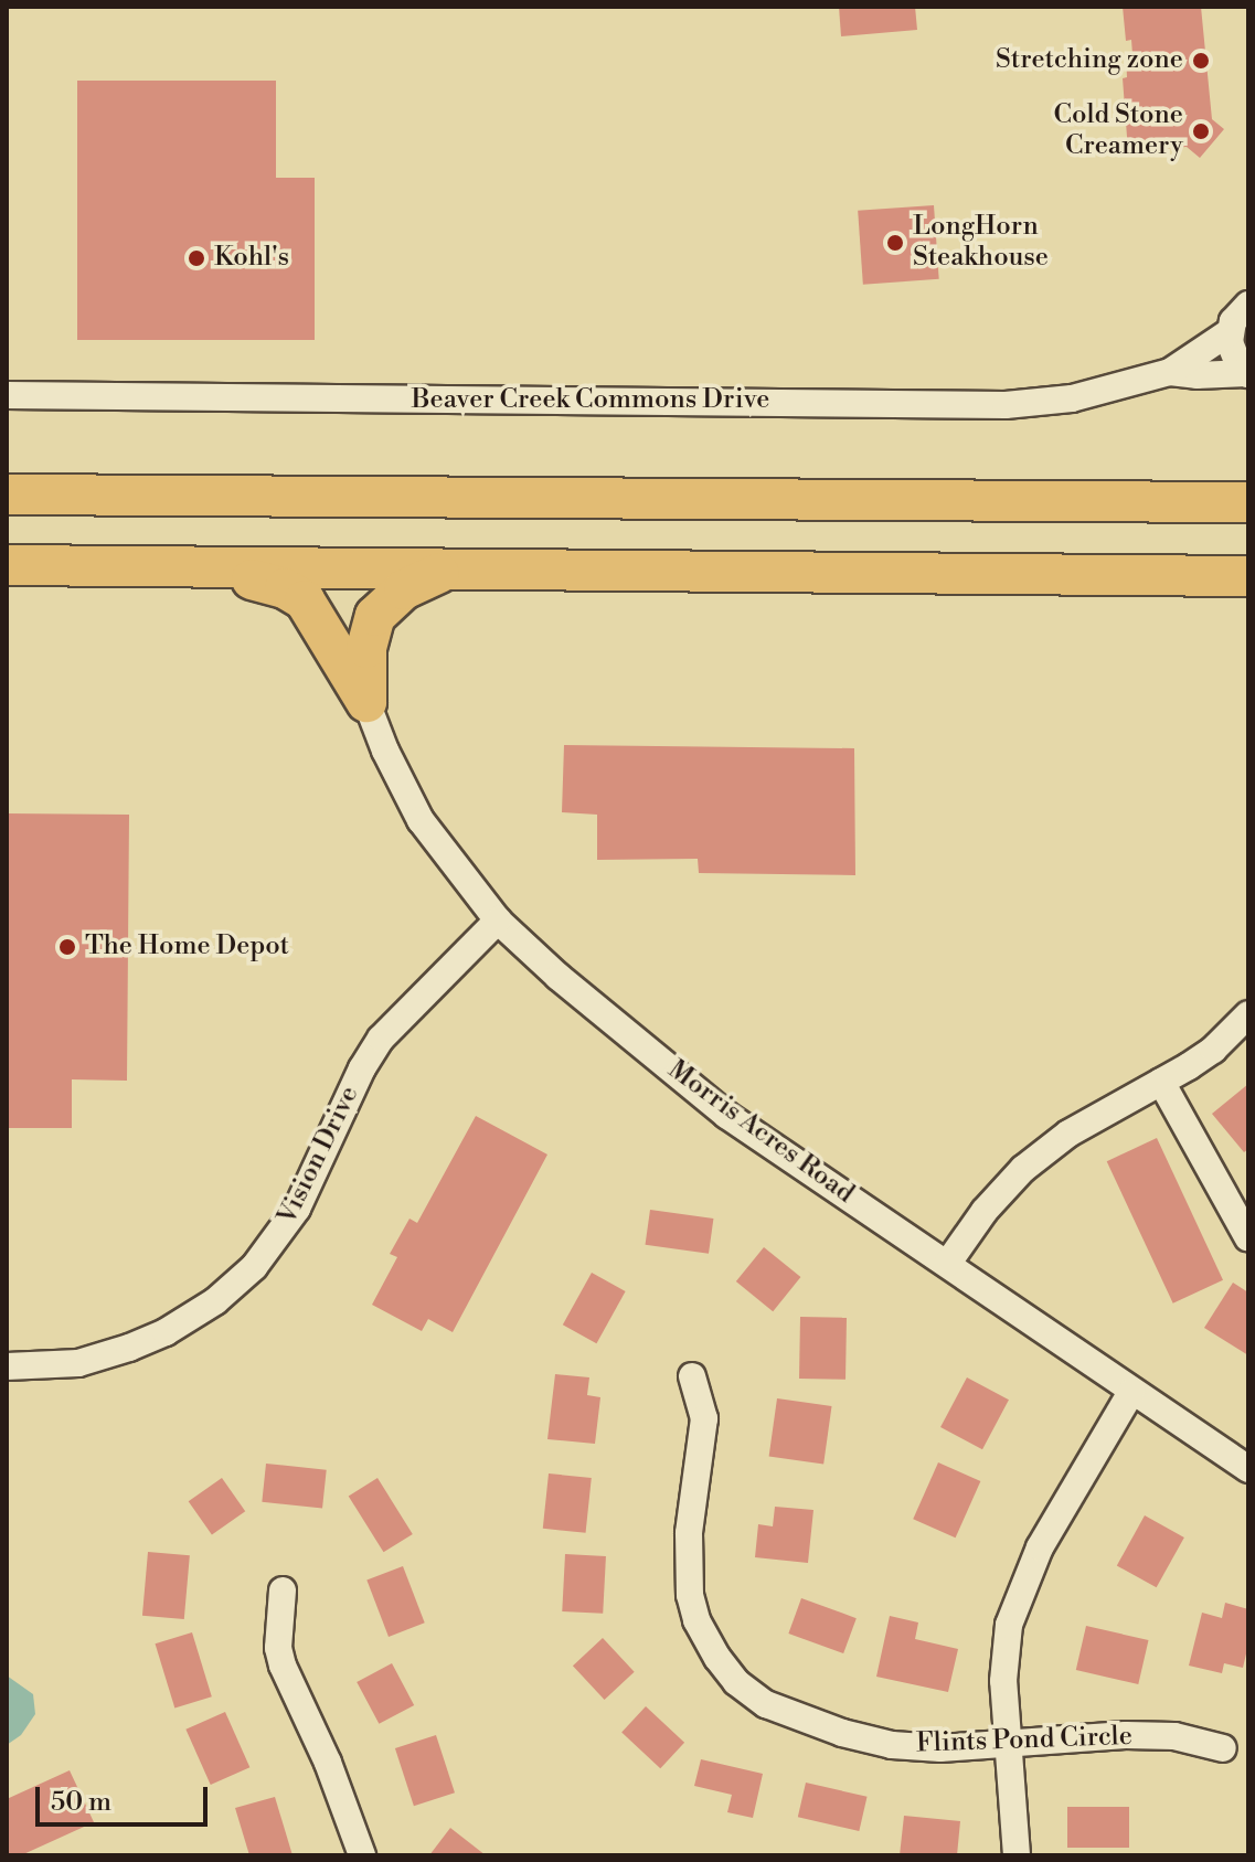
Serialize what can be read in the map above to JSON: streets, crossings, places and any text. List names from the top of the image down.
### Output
{
  "streets": {
    "street": [
      "Beaver Creek Commons Drive",
      "Morris Acres Road",
      "Vision Drive",
      "Flints Pond Circle"
    ]
  },
  "crossings": [
    ["Morris Acres Road", "Vision Drive"]
  ],
  "places": [
    "Stretching zone",
    "Cold Stone Creamery",
    "LongHorn Steakhouse",
    "Kohl's",
    "The Home Depot"
  ],
  "scale_bar": "50 m"
}
